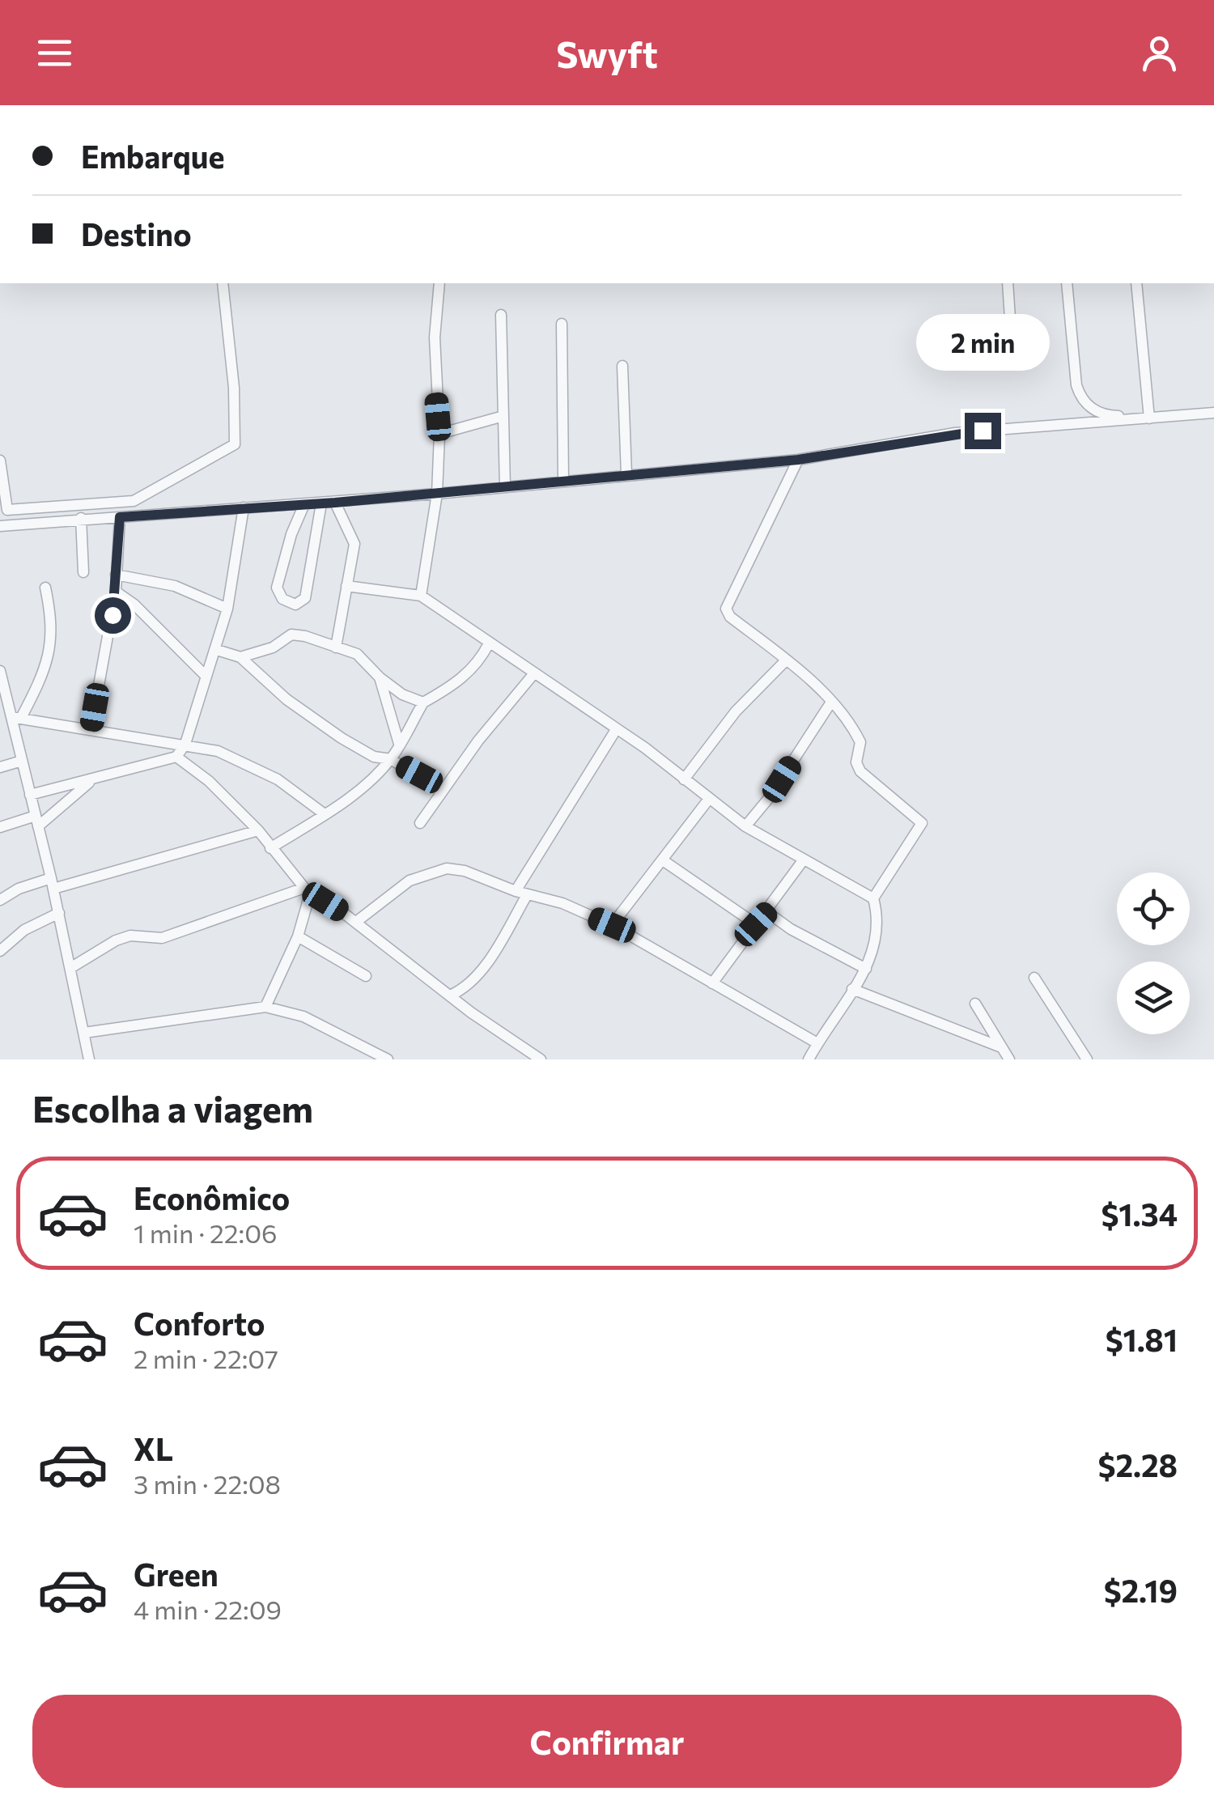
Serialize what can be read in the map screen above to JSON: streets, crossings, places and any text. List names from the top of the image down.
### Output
{
  "page": {
    "header": "Swyft",
    "banner": ["Embarque", "Destino"],
    "bubble": "2 min",
    "heading": "Escolha a viagem",
    "list": [
      {
        "name": "Econômico",
        "note": "1 min · 22:06",
        "value": "$1.34"
      },
      {
        "name": "Conforto",
        "note": "2 min · 22:07",
        "value": "$1.81"
      },
      {
        "name": "XL",
        "note": "3 min · 22:08",
        "value": "$2.28"
      },
      {
        "name": "Green",
        "note": "4 min · 22:09",
        "value": "$2.19"
      }
    ],
    "buttons": "Confirmar"
  }
}
